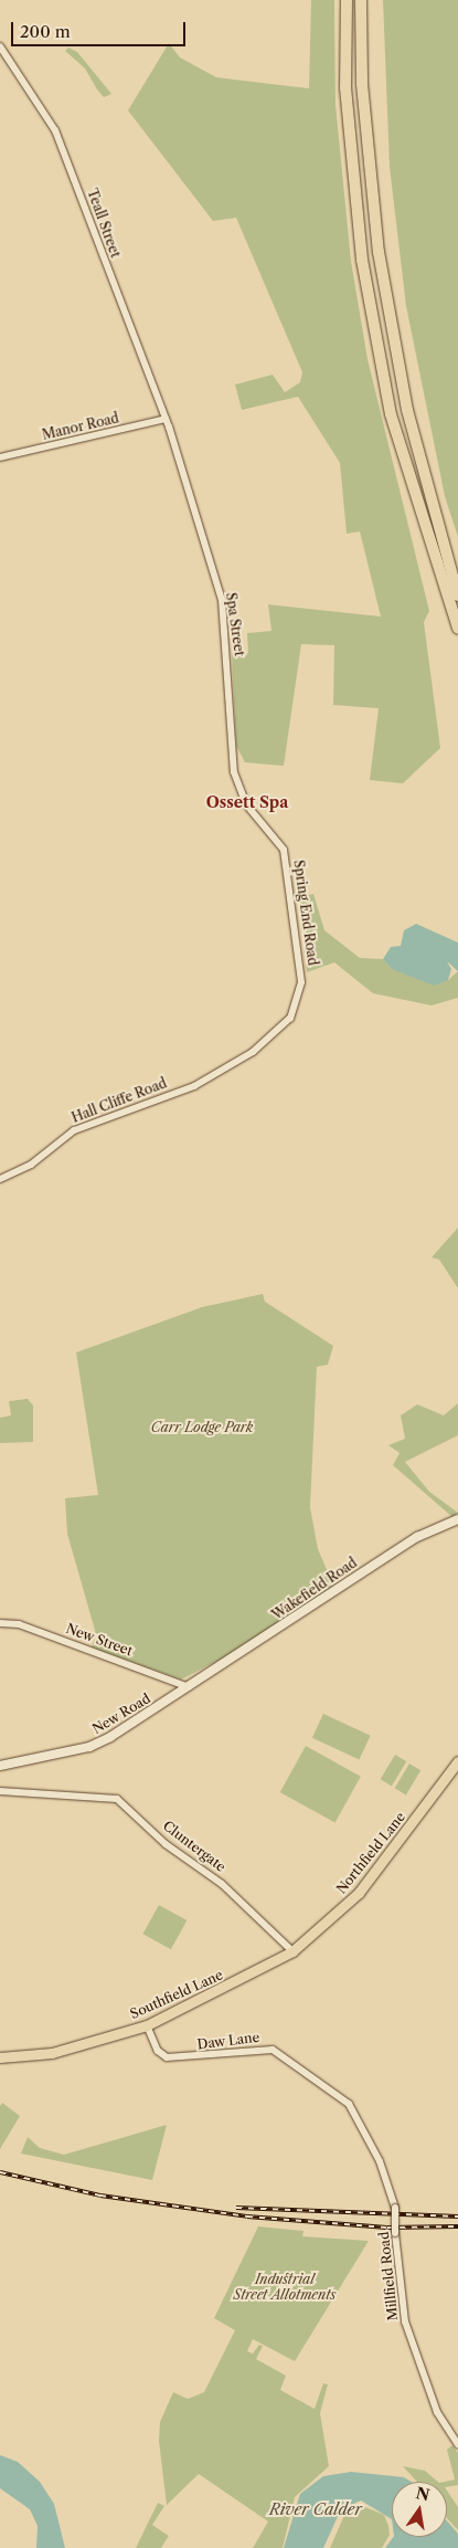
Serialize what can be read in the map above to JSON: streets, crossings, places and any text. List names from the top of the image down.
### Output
{
  "streets": {
    "highway": ["Northfield Lane", "Southfield Lane"],
    "main road": ["Wakefield Road", "New Road"],
    "street": [
      "Teall Street",
      "Manor Road",
      "Spa Street",
      "Spring End Road",
      "Hall Cliffe Road",
      "New Street",
      "Cluntergate",
      "Daw Lane",
      "Millfield Road"
    ]
  },
  "crossings": [
    ["Teall Street", "Manor Road"],
    ["Teall Street", "Spa Street"],
    ["Manor Road", "Spa Street"],
    ["Spa Street", "Spring End Road"],
    ["Spring End Road", "Hall Cliffe Road"],
    ["Wakefield Road", "New Street"],
    ["Wakefield Road", "New Road"],
    ["New Street", "New Road"],
    ["Cluntergate", "Northfield Lane"],
    ["Cluntergate", "Southfield Lane"],
    ["Northfield Lane", "Southfield Lane"],
    ["Southfield Lane", "Daw Lane"],
    ["Daw Lane", "Millfield Road"]
  ],
  "districts": ["Ossett Spa"],
  "water": ["River Calder"],
  "parks": ["Carr Lodge Park", "Industrial Street Allotments"],
  "scale_bar": "200 m",
  "north": "top"
}
